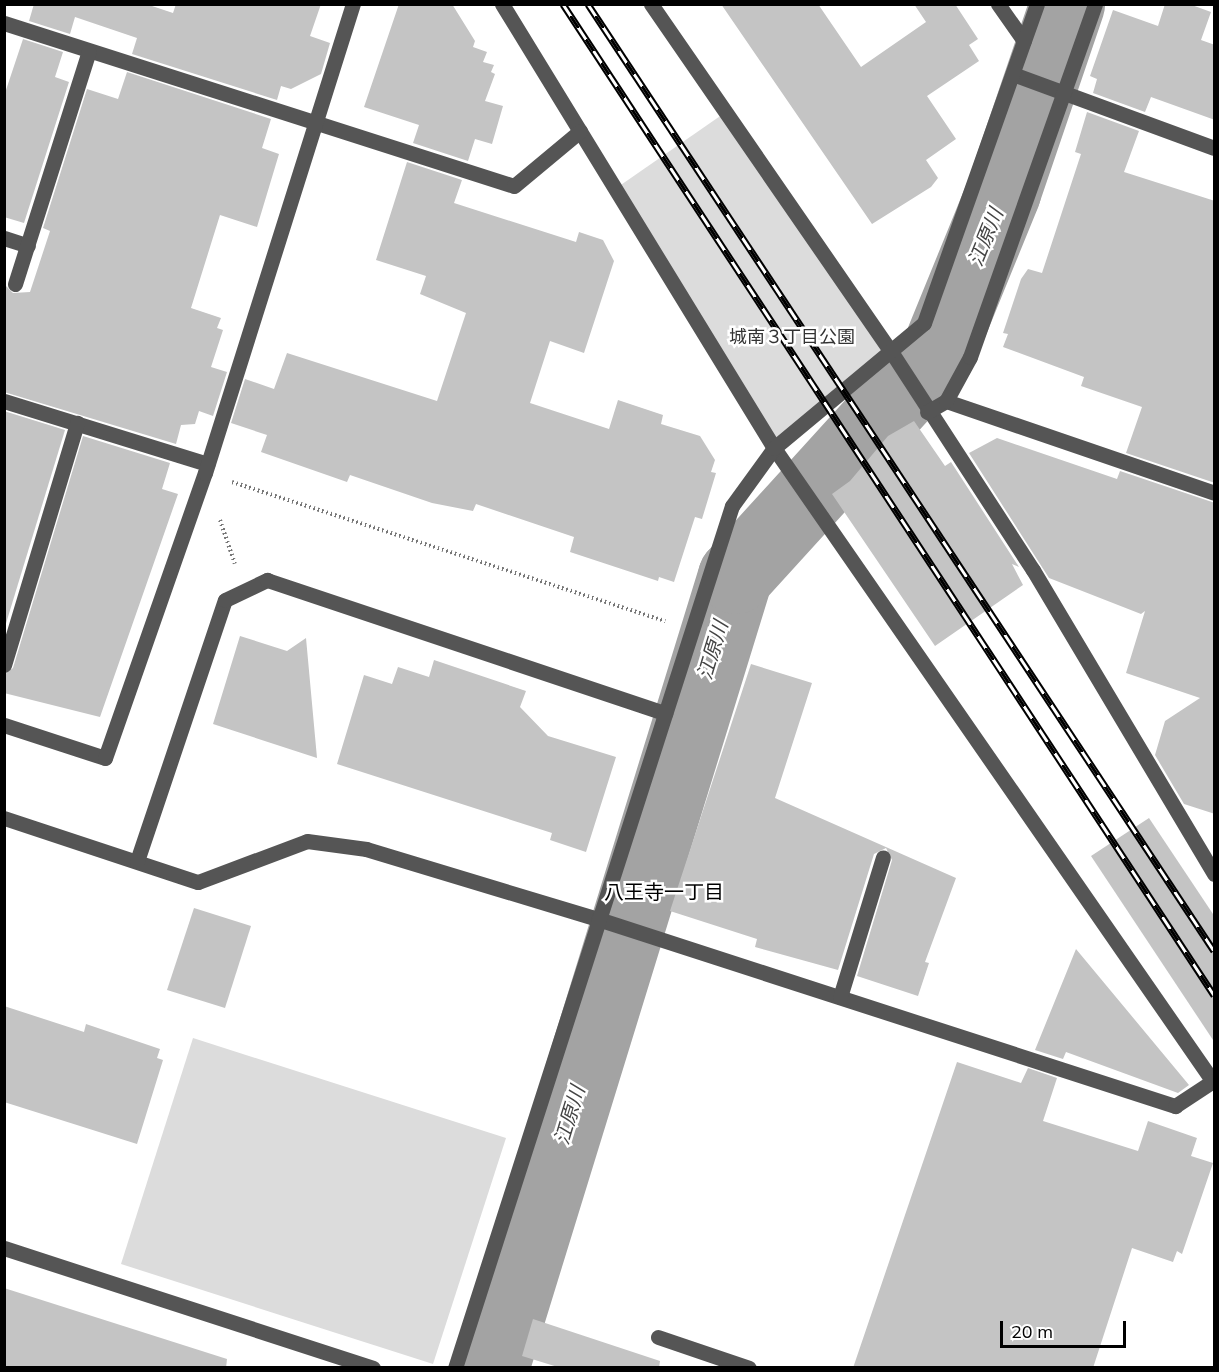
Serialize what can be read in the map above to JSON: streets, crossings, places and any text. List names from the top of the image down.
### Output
{
  "districts": ["八王寺一丁目"],
  "water": ["江原川"],
  "parks": ["城南３丁目公園"],
  "scale_bar": "20 m"
}
